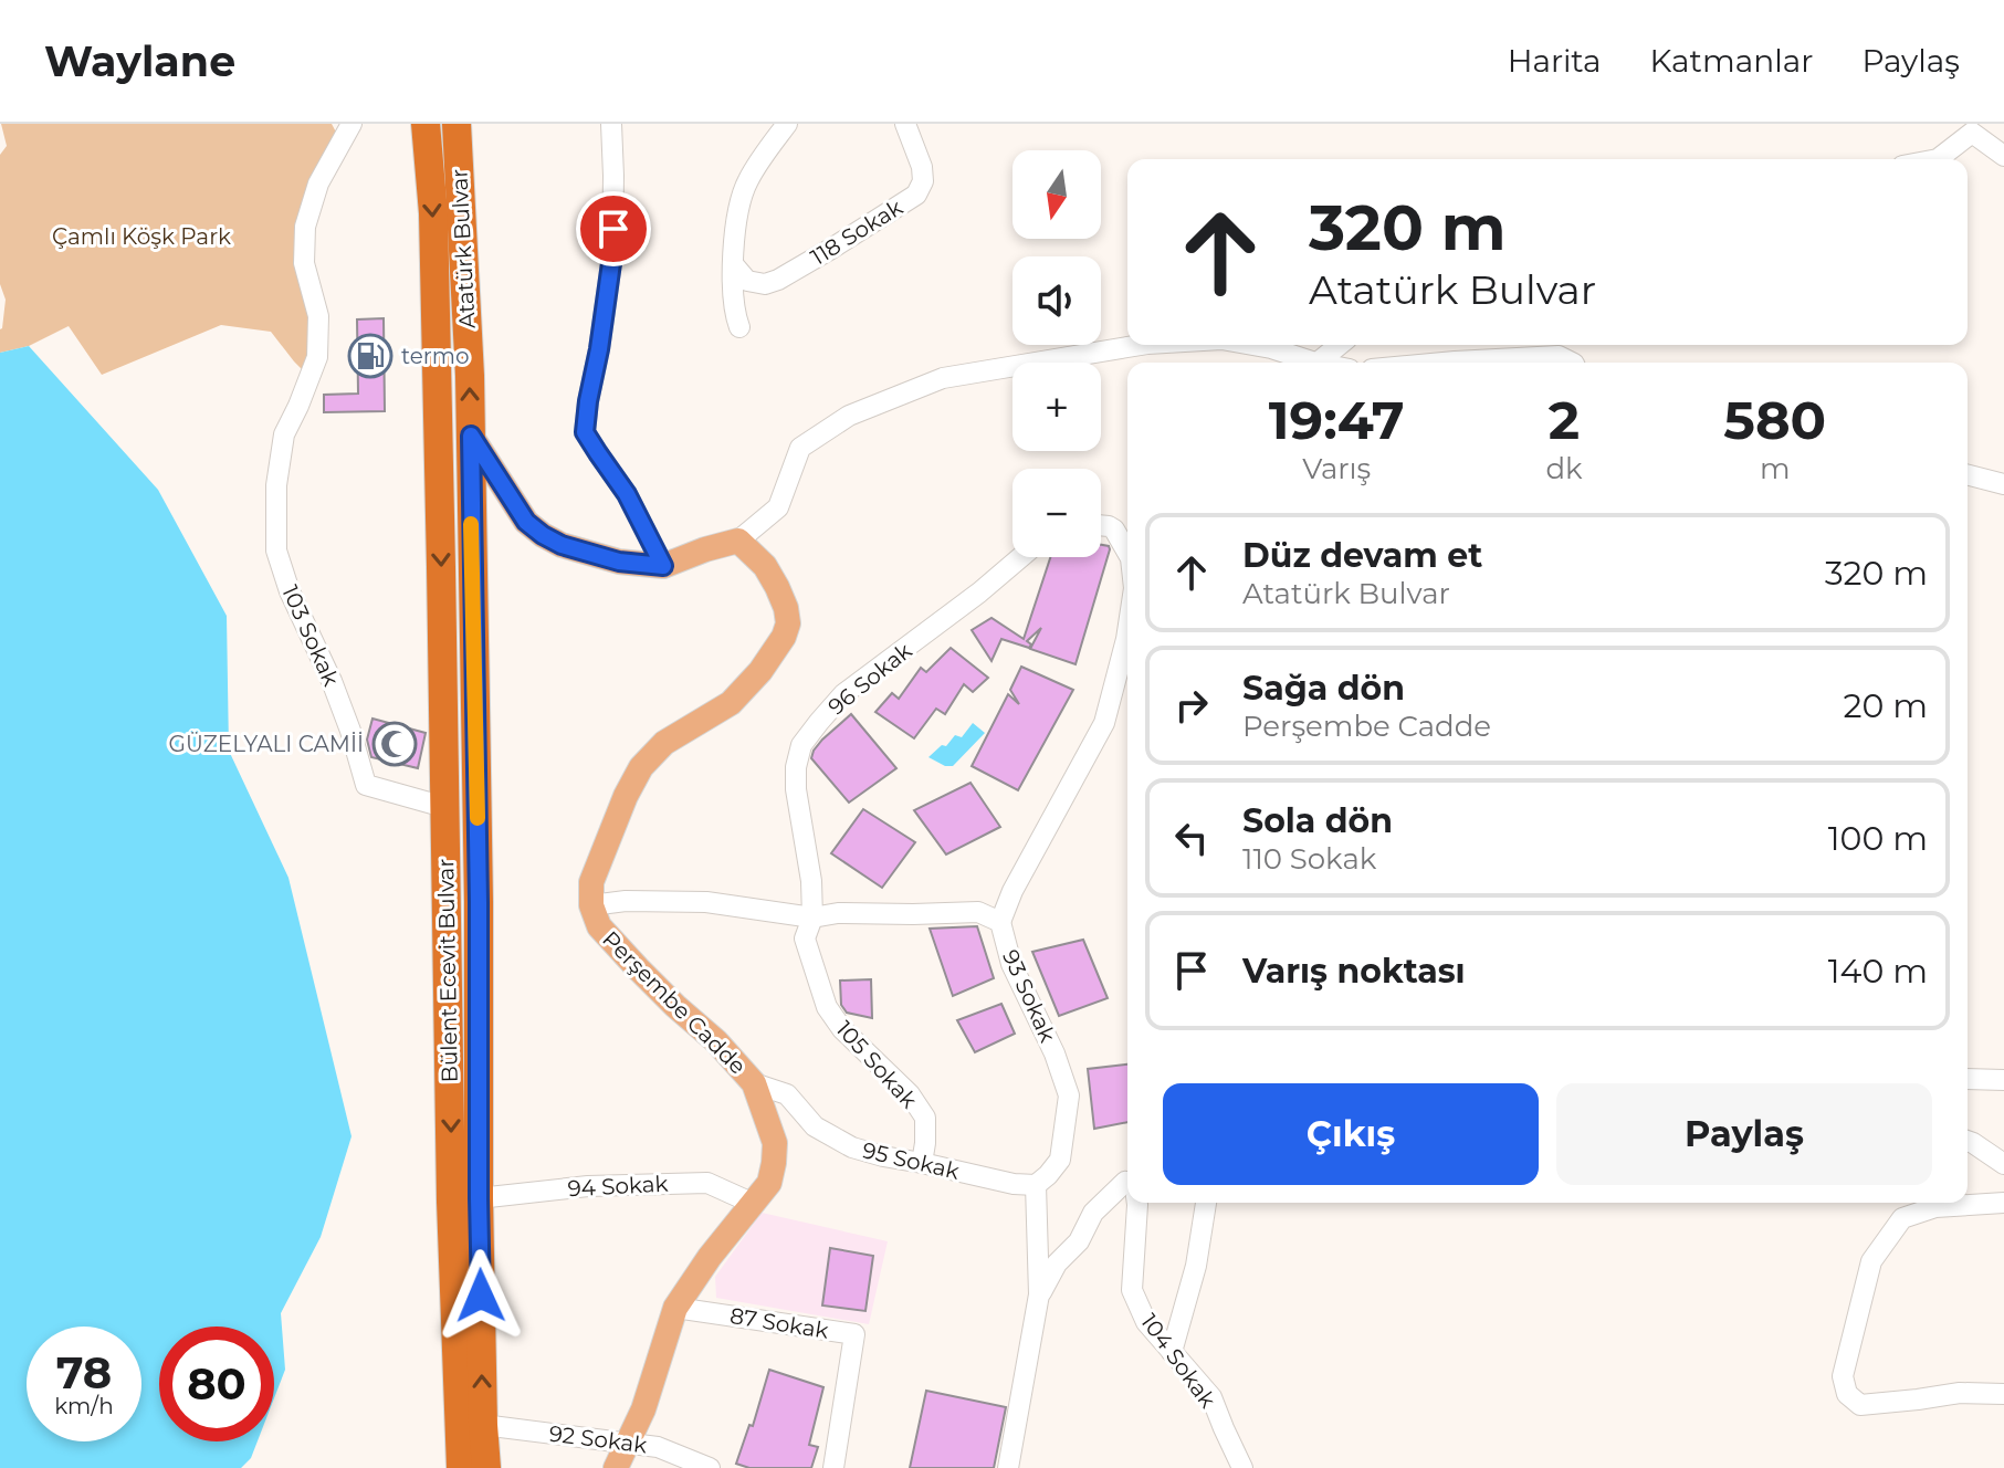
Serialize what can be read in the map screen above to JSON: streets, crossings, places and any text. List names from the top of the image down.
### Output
{
  "streets": {
    "highway": ["Atatürk Bulvar", "Bülent Ecevit Bulvar"],
    "main road": ["Perşembe Cadde"],
    "street": [
      "118 Sokak",
      "103 Sokak",
      "96 Sokak",
      "93 Sokak",
      "105 Sokak",
      "95 Sokak",
      "94 Sokak",
      "87 Sokak",
      "104 Sokak",
      "92 Sokak"
    ]
  },
  "crossings": [
    ["Atatürk Bulvar", "Bülent Ecevit Bulvar"],
    ["103 Sokak", "Bülent Ecevit Bulvar"],
    ["96 Sokak", "93 Sokak"],
    ["96 Sokak", "105 Sokak"],
    ["Bülent Ecevit Bulvar", "94 Sokak"],
    ["Bülent Ecevit Bulvar", "92 Sokak"],
    ["93 Sokak", "Perşembe Cadde"],
    ["93 Sokak", "105 Sokak"],
    ["93 Sokak", "95 Sokak"],
    ["Perşembe Cadde", "95 Sokak"],
    ["Perşembe Cadde", "94 Sokak"],
    ["Perşembe Cadde", "87 Sokak"],
    ["Perşembe Cadde", "92 Sokak"],
    ["105 Sokak", "95 Sokak"]
  ],
  "parks": ["Çamlı Köşk Park"],
  "places": {
    "fuel station": ["termo"],
    "mosque": ["GÜZELYALI CAMİİ"]
  },
  "north": "bottom",
  "page": {
    "header": "Waylane",
    "nav": ["Harita", "Katmanlar", "Paylaş"],
    "map_buttons": ["+", "−"],
    "turn": ["320 m", "Atatürk Bulvar"],
    "eta": [
      "19:47",
      "Varış",
      "2",
      "dk",
      "580",
      "m"
    ],
    "list": [
      {
        "name": "Düz devam et",
        "note": "Atatürk Bulvar",
        "value": "320 m"
      },
      {
        "name": "Sağa dön",
        "note": "Perşembe Cadde",
        "value": "20 m"
      },
      {
        "name": "Sola dön",
        "note": "110 Sokak",
        "value": "100 m"
      },
      {
        "name": "Varış noktası",
        "value": "140 m"
      }
    ],
    "buttons": ["Çıkış", "Paylaş"],
    "speed": "78 km/h",
    "limit": "80"
  }
}
